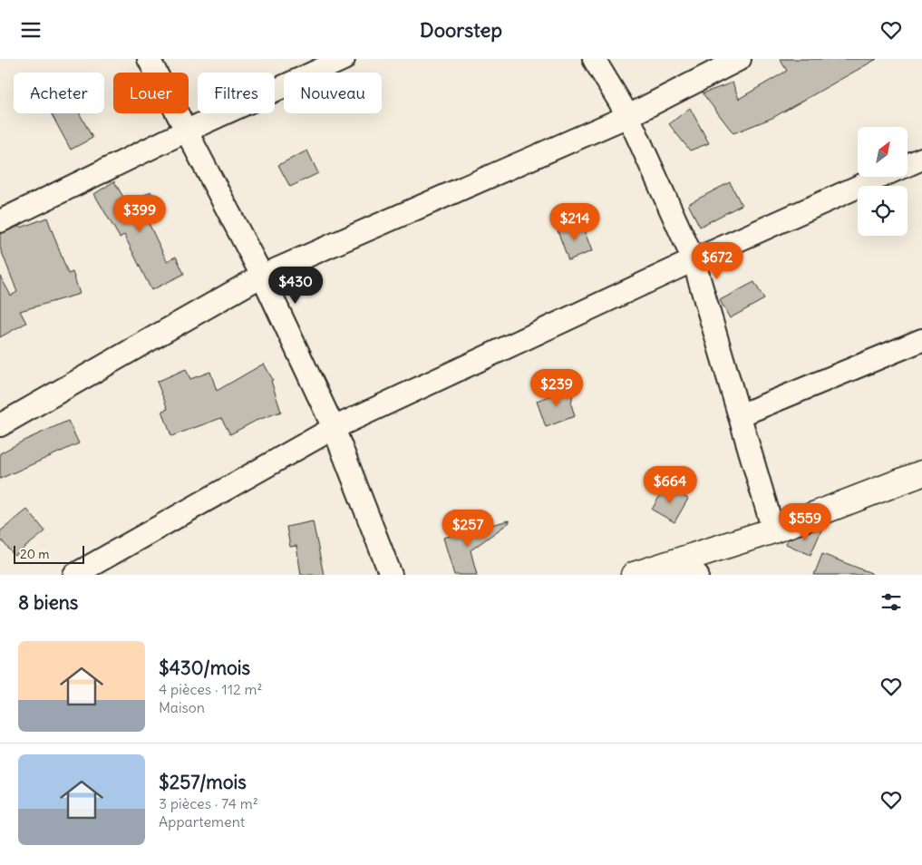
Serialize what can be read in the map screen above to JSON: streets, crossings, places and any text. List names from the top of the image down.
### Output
{
  "scale_bar": "20 m",
  "north": "top right",
  "page": {
    "header": "Doorstep",
    "chip": [
      "Acheter",
      "Louer",
      "Filtres",
      "Nouveau"
    ],
    "price": [
      "$399",
      "$214",
      "$672",
      "$430",
      "$239",
      "$664",
      "$559",
      "$257"
    ],
    "scale": "20 m",
    "heading": "8 biens",
    "list": [
      {
        "name": "$430/mois",
        "note": "4 pièces · 112 m² · Maison"
      },
      {
        "name": "$257/mois",
        "note": "3 pièces · 74 m² · Appartement"
      }
    ]
  }
}
